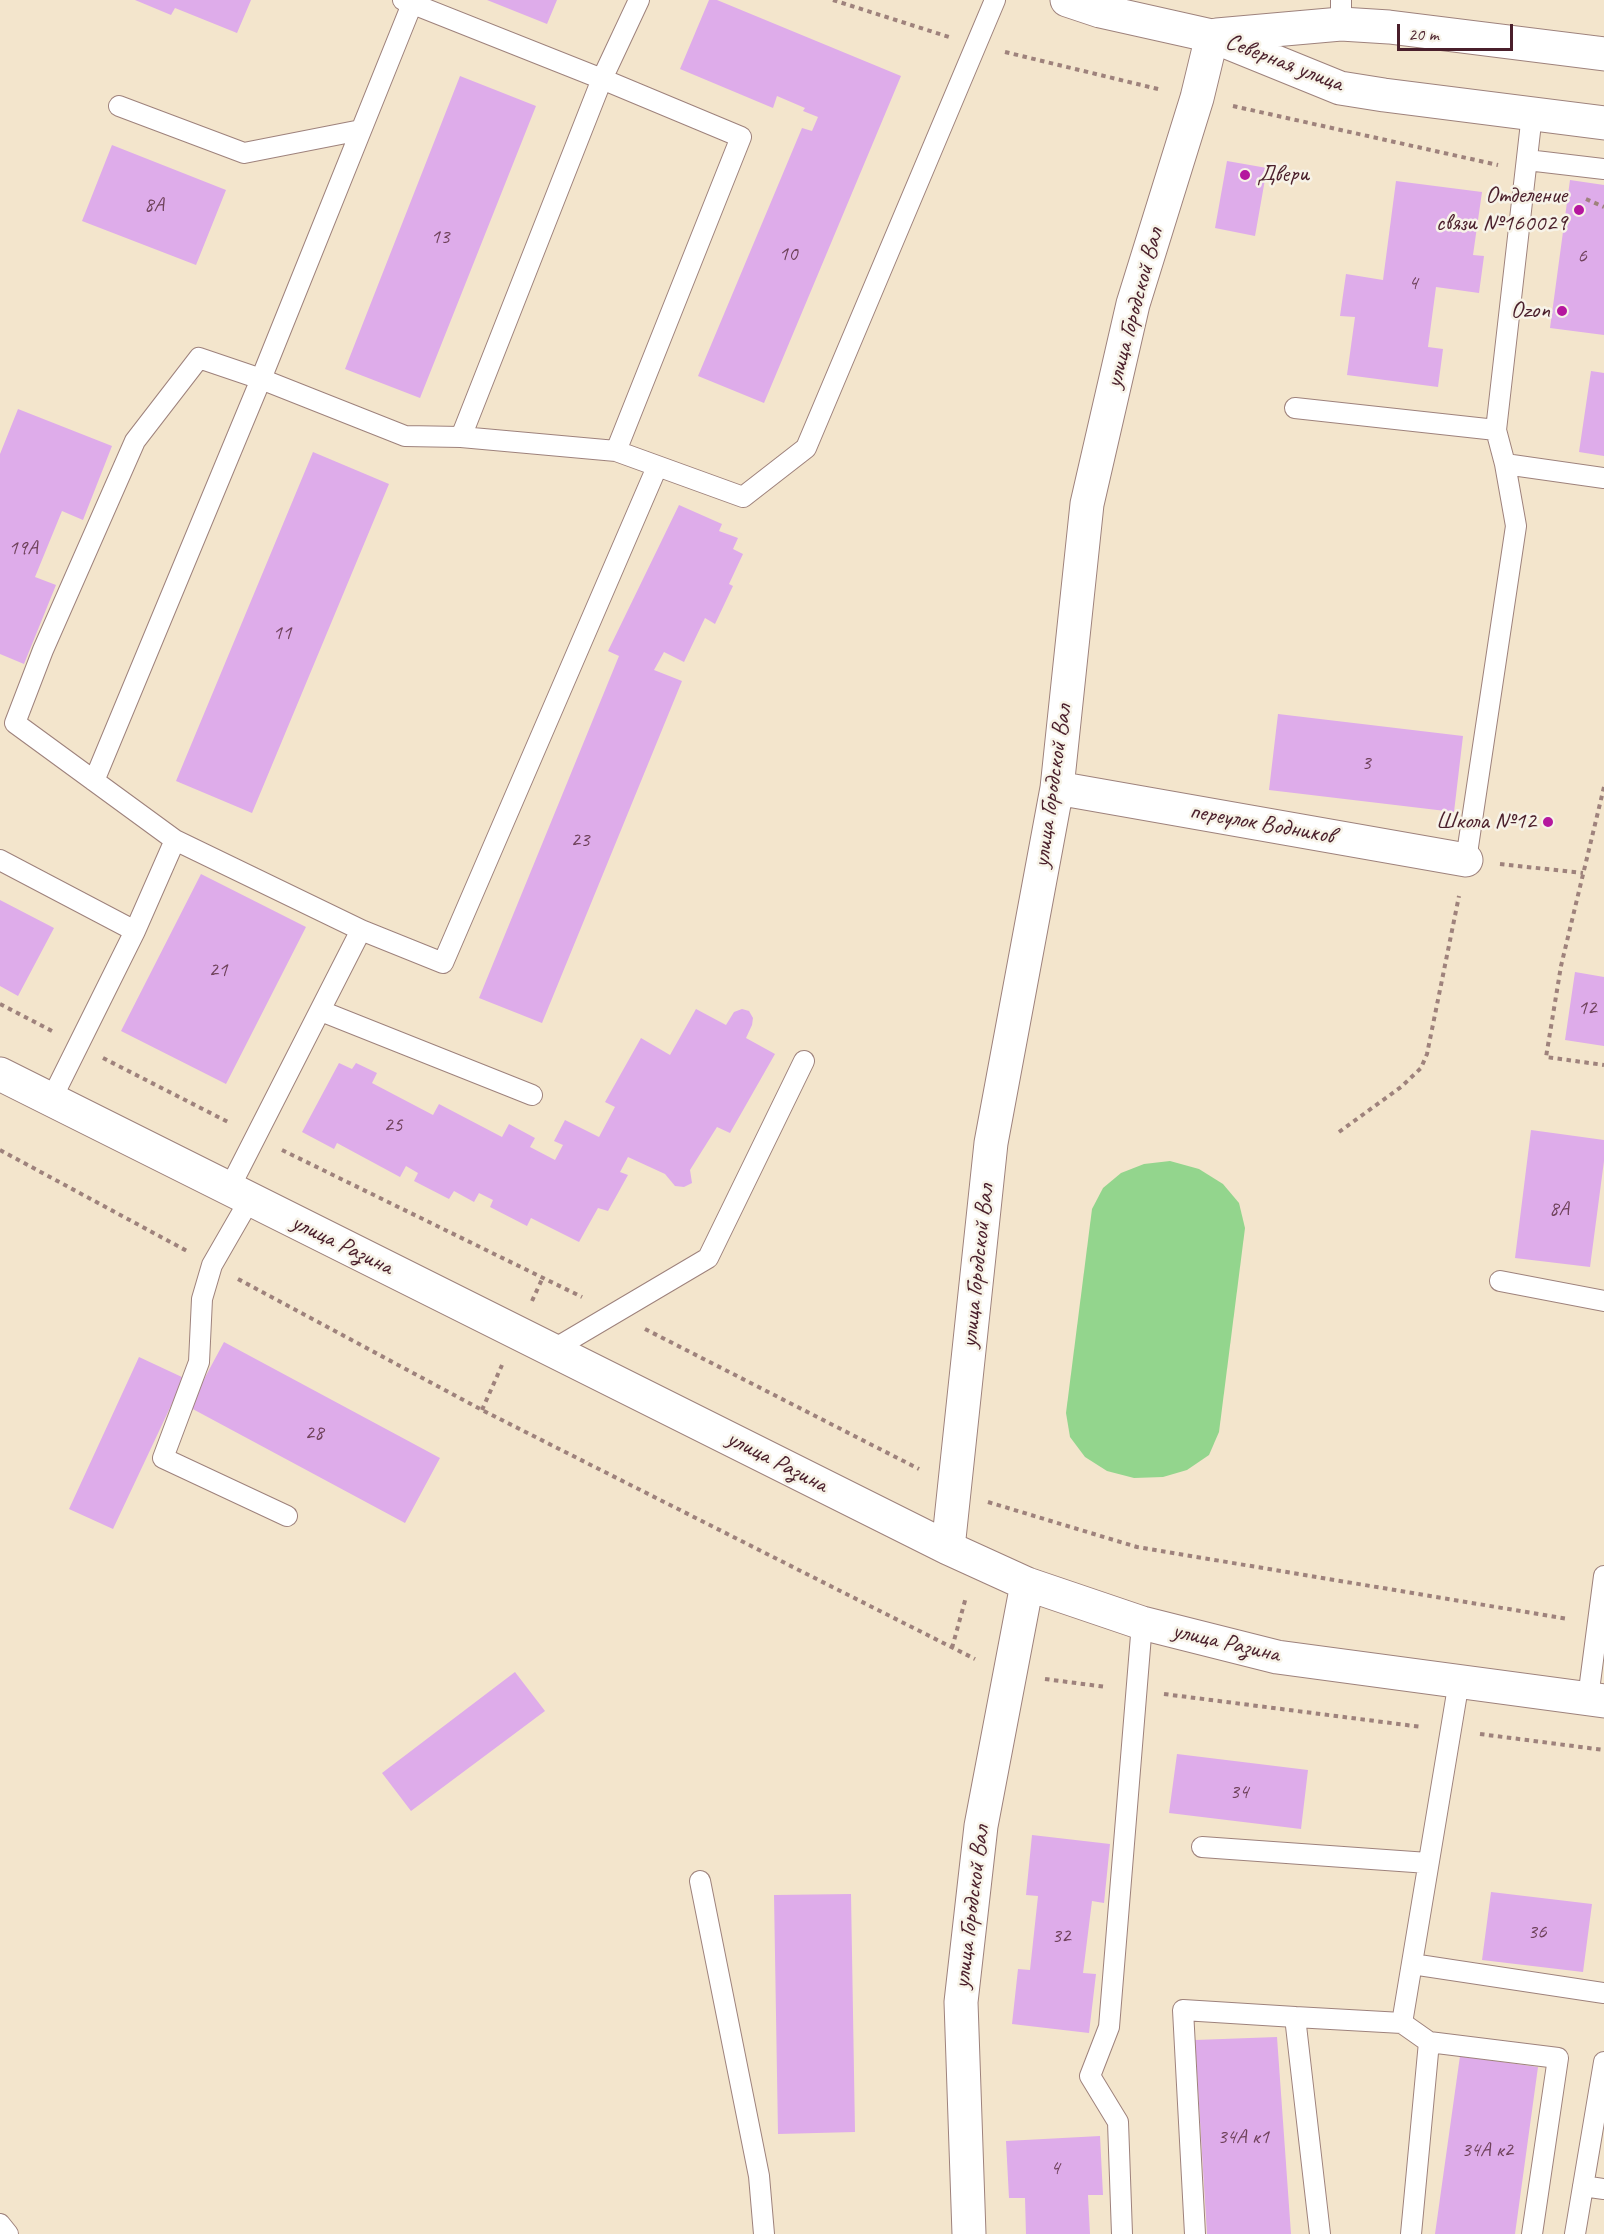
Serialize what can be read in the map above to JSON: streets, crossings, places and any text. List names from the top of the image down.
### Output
{
  "streets": {
    "street": [
      "Северная улица",
      "улица Городской Вал",
      "переулок Водников",
      "улица Разина"
    ]
  },
  "crossings": [
    ["Северная улица", "улица Городской Вал"],
    ["улица Городской Вал", "переулок Водников"],
    ["улица Городской Вал", "улица Разина"]
  ],
  "places": [
    "Двери",
    "Отделение связи №160029",
    "Ozon",
    "Школа №12"
  ],
  "house_numbers": [
    "8А",
    "13",
    "10",
    "6",
    "4",
    "19А",
    "11",
    "3",
    "23",
    "21",
    "12",
    "25",
    "8А",
    "28",
    "34",
    "36",
    "32",
    "34А к1",
    "34А к2",
    "4"
  ],
  "scale_bar": "20 m"
}
